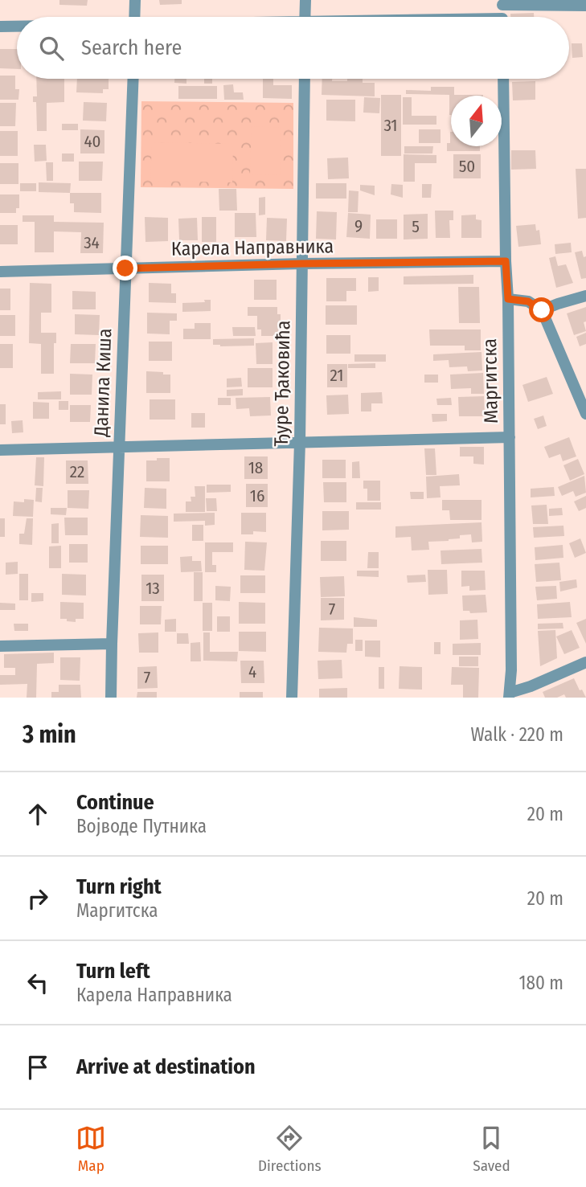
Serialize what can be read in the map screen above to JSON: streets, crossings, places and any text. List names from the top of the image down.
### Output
{
  "streets": {
    "street": [
      "Карела Направника",
      "Маргитска",
      "Данила Киша",
      "Ђуре Ђаковића"
    ]
  },
  "crossings": [
    ["Карела Направника", "Маргитска"],
    ["Карела Направника", "Данила Киша"],
    ["Карела Направника", "Ђуре Ђаковића"]
  ],
  "house_numbers": [
    "31",
    "40",
    "50",
    "9",
    "5",
    "34",
    "21",
    "18",
    "22",
    "16",
    "13",
    "7",
    "4",
    "7"
  ],
  "north": "top",
  "page": {
    "search": "Search here",
    "heading": ["3 min", "Walk · 220 m"],
    "list": [
      ["Continue", "Војводе Путника", "20 m"],
      ["Turn right", "Маргитска", "20 m"],
      ["Turn left", "Карела Направника", "180 m"],
      "Arrive at destination"
    ],
    "nav": ["Map", "Directions", "Saved"]
  }
}
